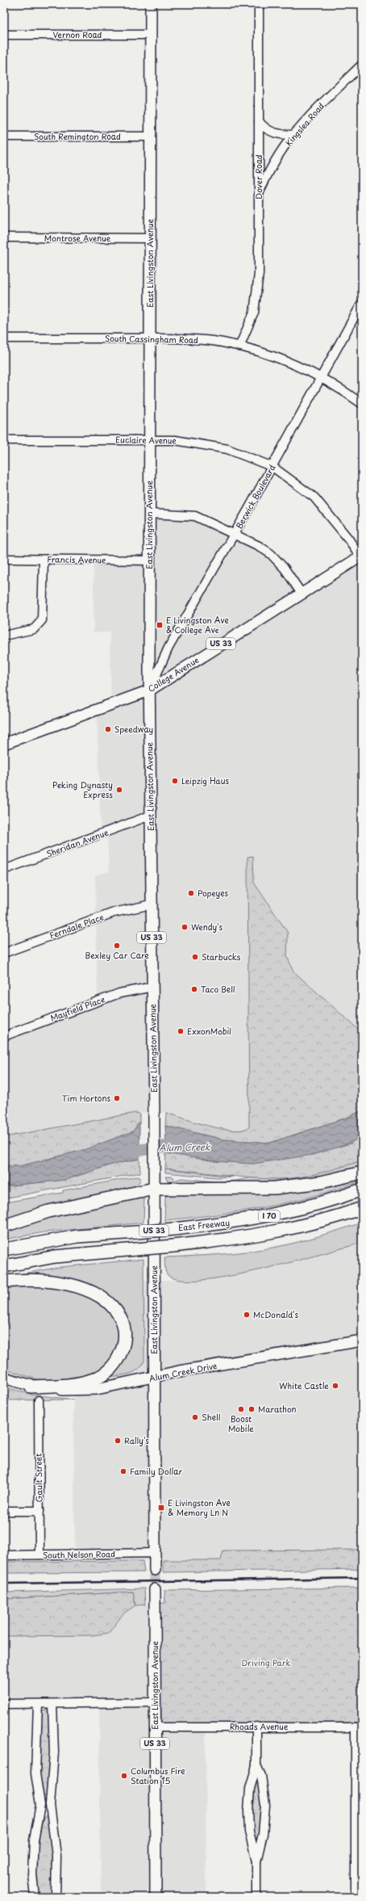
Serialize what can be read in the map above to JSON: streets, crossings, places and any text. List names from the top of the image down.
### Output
{
  "streets": {
    "highway": ["I 70", "East Freeway"],
    "main road": [
      "East Livingston Avenue",
      "US 33",
      "College Avenue",
      "Alum Creek Drive"
    ],
    "street": [
      "Vernon Road",
      "Kingslea Road",
      "South Remington Road",
      "Dover Road",
      "Montrose Avenue",
      "South Cassingham Road",
      "Euclaire Avenue",
      "Berwick Boulevard",
      "Francis Avenue",
      "Sheridan Avenue",
      "Ferndale Place",
      "Mayfield Place",
      "Gault Street",
      "South Nelson Road",
      "Rhoads Avenue"
    ]
  },
  "crossings": [
    ["Vernon Road", "East Livingston Avenue"],
    ["Kingslea Road", "Dover Road"],
    ["South Remington Road", "East Livingston Avenue"],
    ["Dover Road", "South Cassingham Road"],
    ["Montrose Avenue", "East Livingston Avenue"],
    ["East Livingston Avenue", "South Cassingham Road"],
    ["East Livingston Avenue", "Euclaire Avenue"],
    ["East Livingston Avenue", "Berwick Boulevard"],
    ["East Livingston Avenue", "Francis Avenue"],
    ["East Livingston Avenue", "College Avenue"],
    ["East Livingston Avenue", "Sheridan Avenue"],
    ["East Livingston Avenue", "Ferndale Place"],
    ["East Livingston Avenue", "Mayfield Place"],
    ["East Livingston Avenue", "Alum Creek Drive"],
    ["East Livingston Avenue", "South Nelson Road"],
    ["East Livingston Avenue", "Rhoads Avenue"],
    ["South Cassingham Road", "Berwick Boulevard"],
    ["Euclaire Avenue", "Berwick Boulevard"],
    ["Euclaire Avenue", "College Avenue"],
    ["Berwick Boulevard", "College Avenue"],
    ["Gault Street", "South Nelson Road"]
  ],
  "water": ["Alum Creek"],
  "parks": ["Driving Park"],
  "places": {
    "transit": ["E Livingston Ave & College Ave", "E Livingston Ave & Memory Ln N"],
    "other": [
      "Speedway",
      "Leipzig Haus",
      "Peking Dynasty Express",
      "Popeyes",
      "Wendy's",
      "Bexley Car Care",
      "Starbucks",
      "Taco Bell",
      "ExxonMobil",
      "Tim Hortons",
      "McDonald's",
      "White Castle",
      "Boost Mobile",
      "Marathon",
      "Shell",
      "Rally's",
      "Family Dollar",
      "Columbus Fire Station 15"
    ]
  }
}
